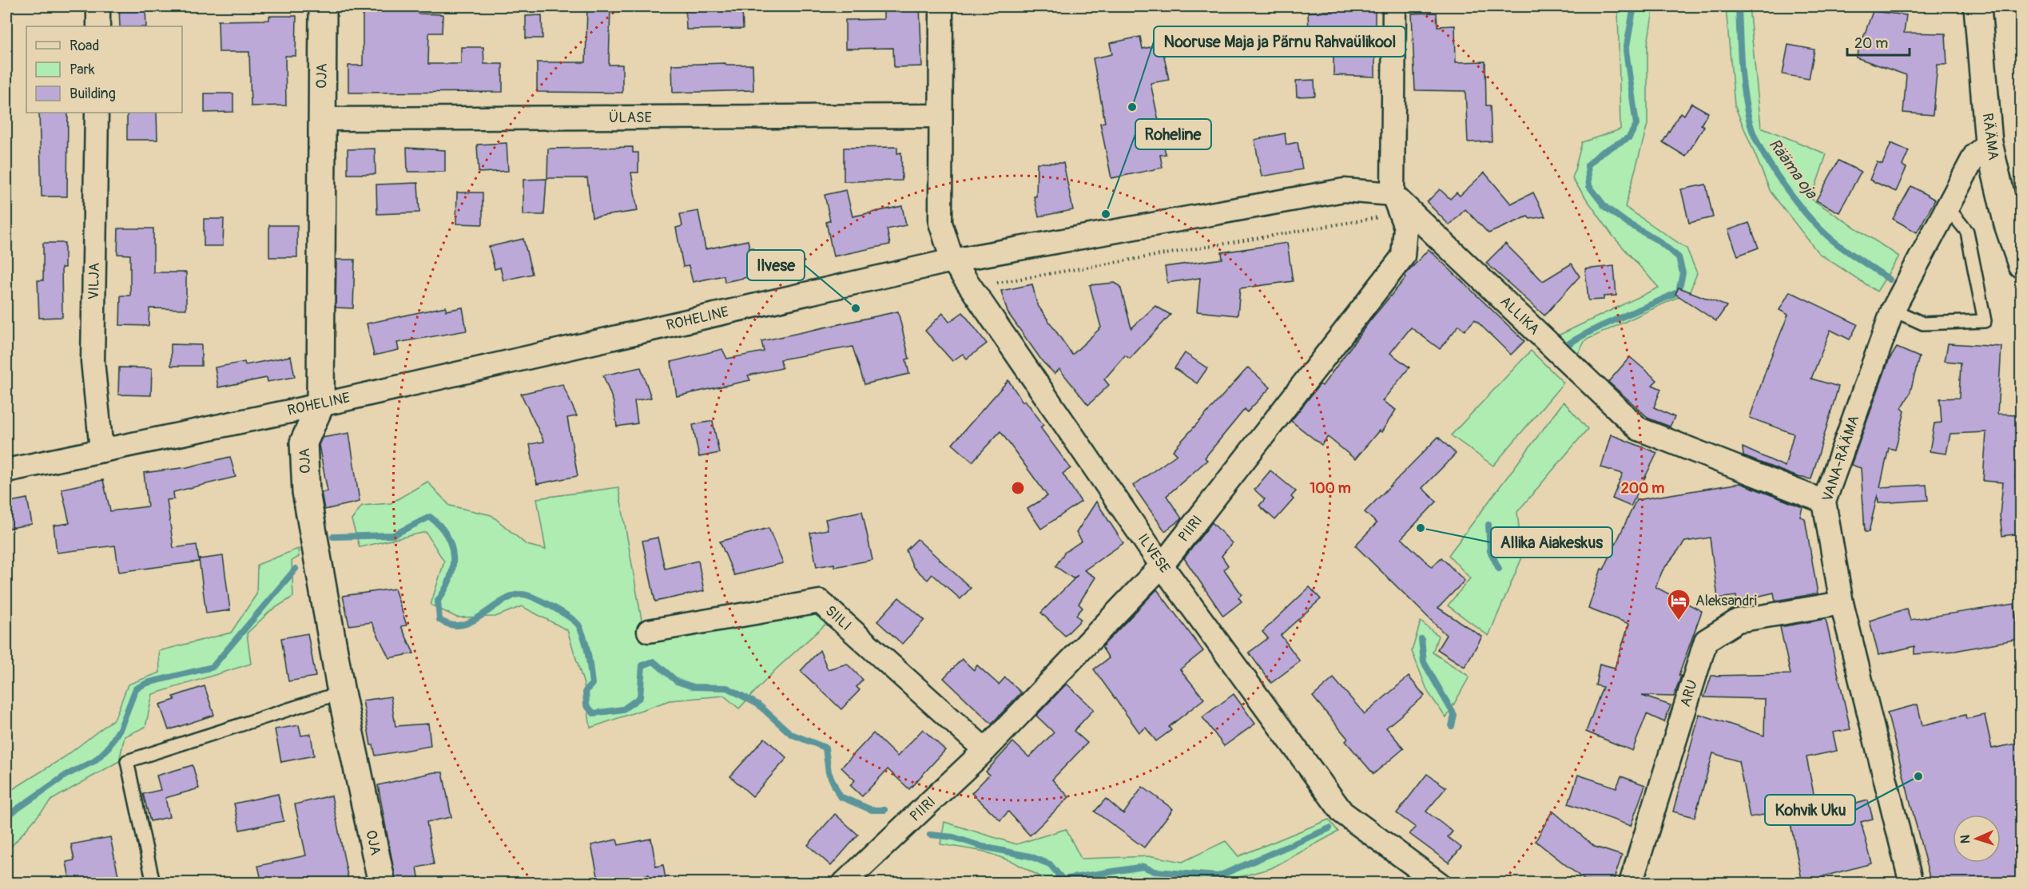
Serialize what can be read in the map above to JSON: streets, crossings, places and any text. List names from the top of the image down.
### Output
{
  "streets": {
    "street": [
      "OJA",
      "ÜLASE",
      "RÄÄMA",
      "VILJA",
      "ALLIKA",
      "ROHELINE",
      "VANA-RÄÄMA",
      "PIIRI",
      "ILVESE",
      "SIILI",
      "ARU"
    ]
  },
  "crossings": [
    ["OJA", "ÜLASE"],
    ["OJA", "ROHELINE"],
    ["ÜLASE", "ILVESE"],
    ["RÄÄMA", "VANA-RÄÄMA"],
    ["VILJA", "ROHELINE"],
    ["ALLIKA", "ROHELINE"],
    ["ALLIKA", "VANA-RÄÄMA"],
    ["ALLIKA", "PIIRI"],
    ["ROHELINE", "PIIRI"],
    ["ROHELINE", "ILVESE"],
    ["VANA-RÄÄMA", "ARU"],
    ["PIIRI", "ILVESE"],
    ["PIIRI", "SIILI"]
  ],
  "water": ["Rääma oja"],
  "places": {
    "other": [
      "Nooruse Maja ja Pärnu Rahvaülikool",
      "Roheline",
      "Ilvese",
      "Allika Aiakeskus",
      "Kohvik Uku"
    ],
    "hotel": ["Aleksandri"]
  },
  "legend": ["Road", "Park", "Building"],
  "scale_bar": "20 m",
  "north": "left",
  "rings": ["100 m", "200 m"]
}
